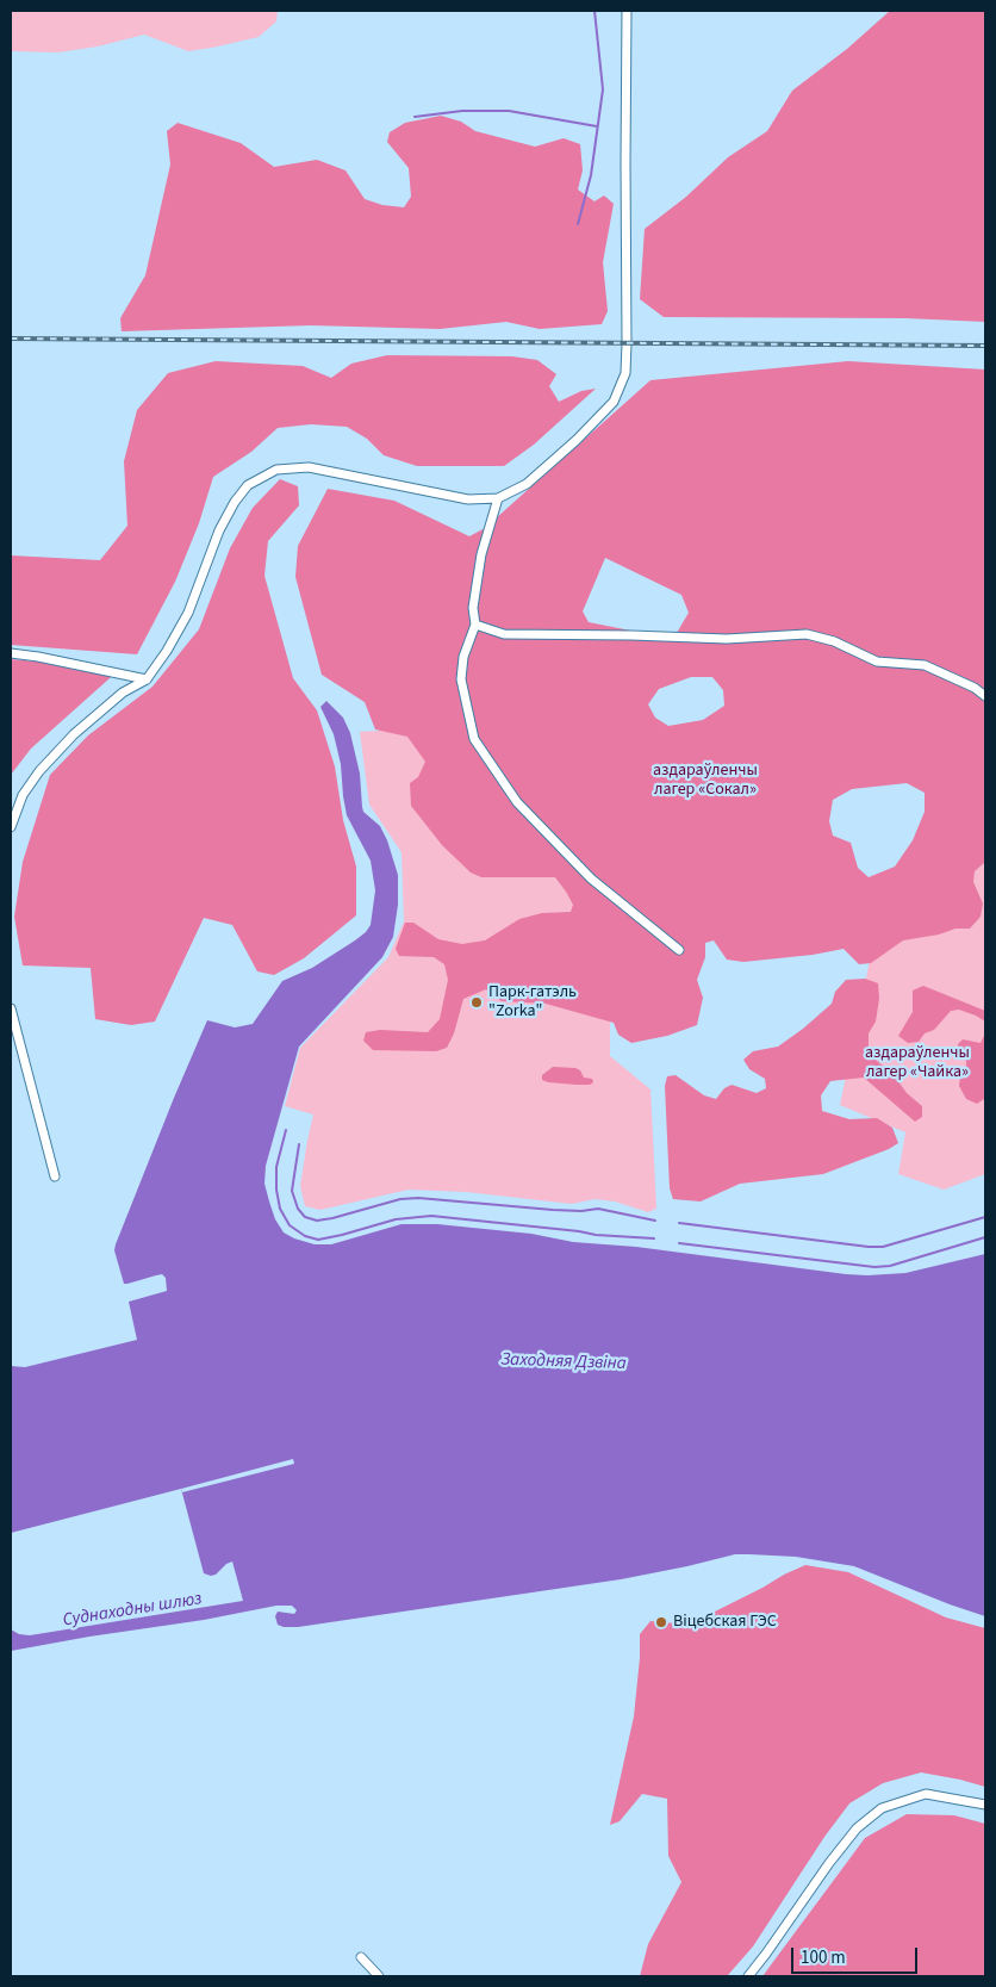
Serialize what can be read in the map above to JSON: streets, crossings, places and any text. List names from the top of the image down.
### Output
{
  "water": ["Заходняя Дзвіна", "Суднаходны шлюз"],
  "parks": ["аздараўленчы лагер «Сокал»", "аздараўленчы лагер «Чайка»"],
  "places": ["Парк-гатэль \"Zorka\"", "Віцебская ГЭС"],
  "scale_bar": "100 m"
}
